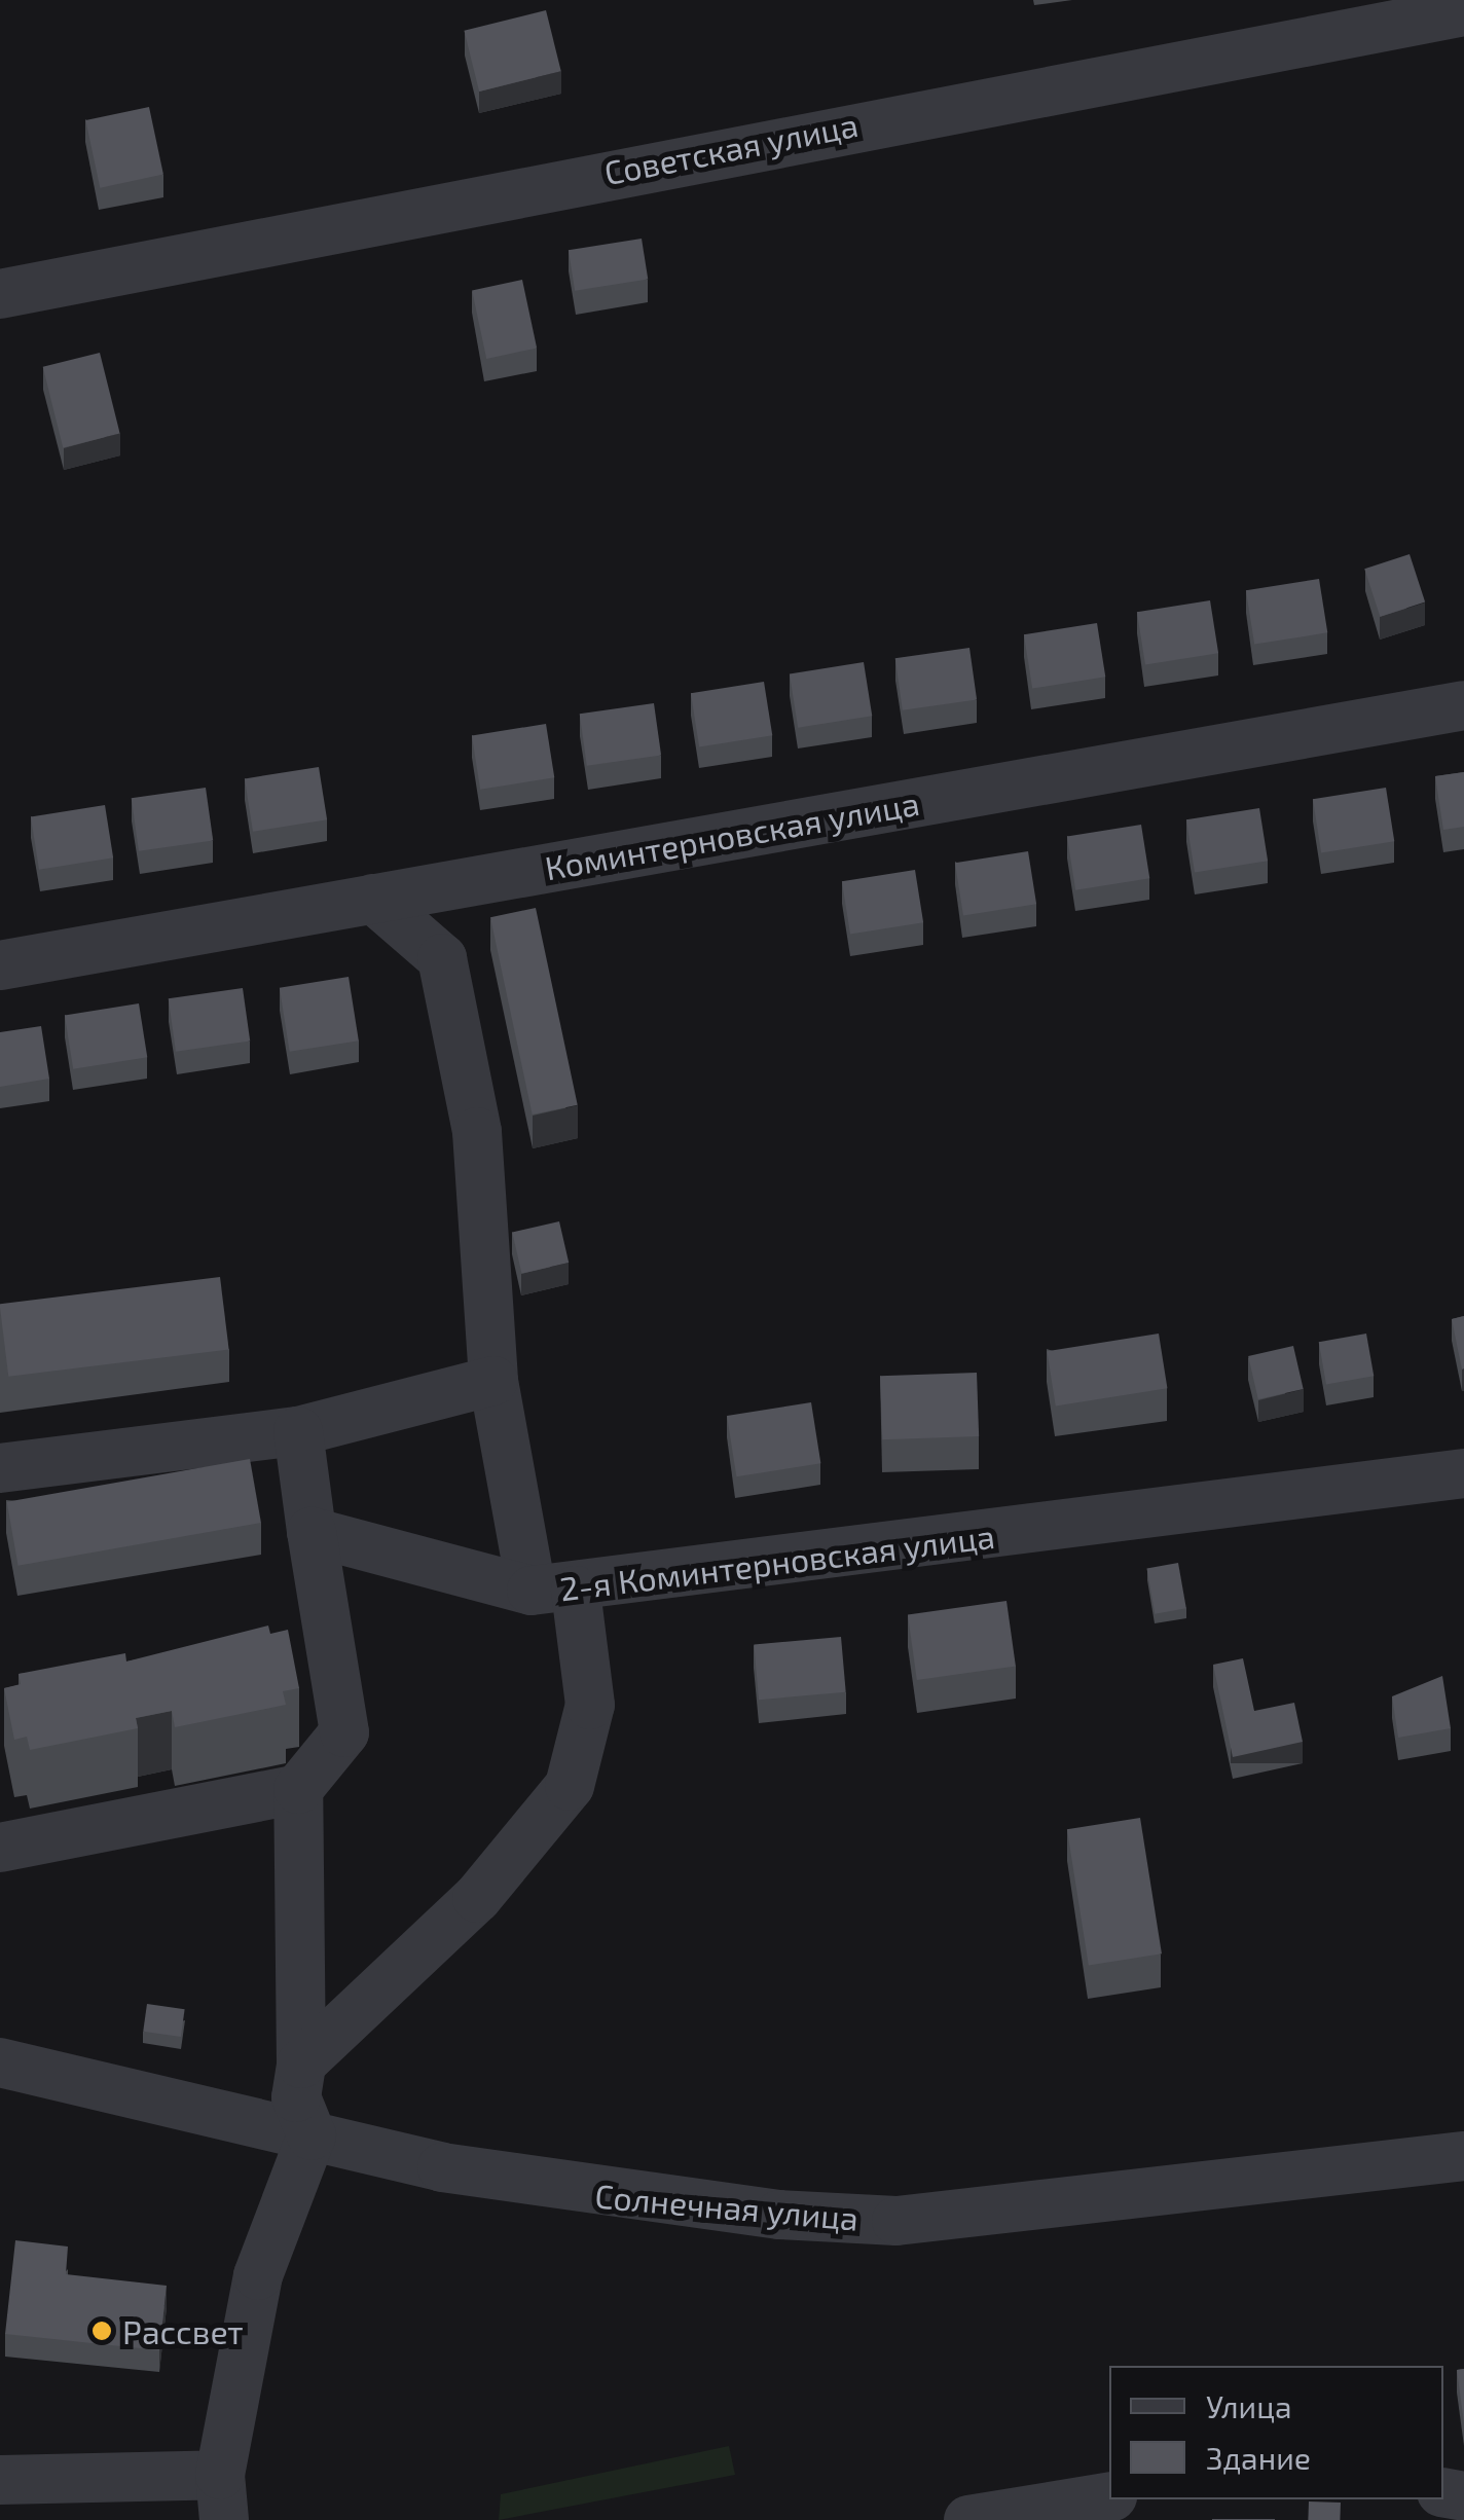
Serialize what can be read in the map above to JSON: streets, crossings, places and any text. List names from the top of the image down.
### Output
{
  "streets": {
    "street": [
      "Советская улица",
      "Коминтерновская улица",
      "2-я Коминтерновская улица",
      "Солнечная улица"
    ]
  },
  "places": ["Рассвет"],
  "legend": ["Улица", "Здание"]
}
